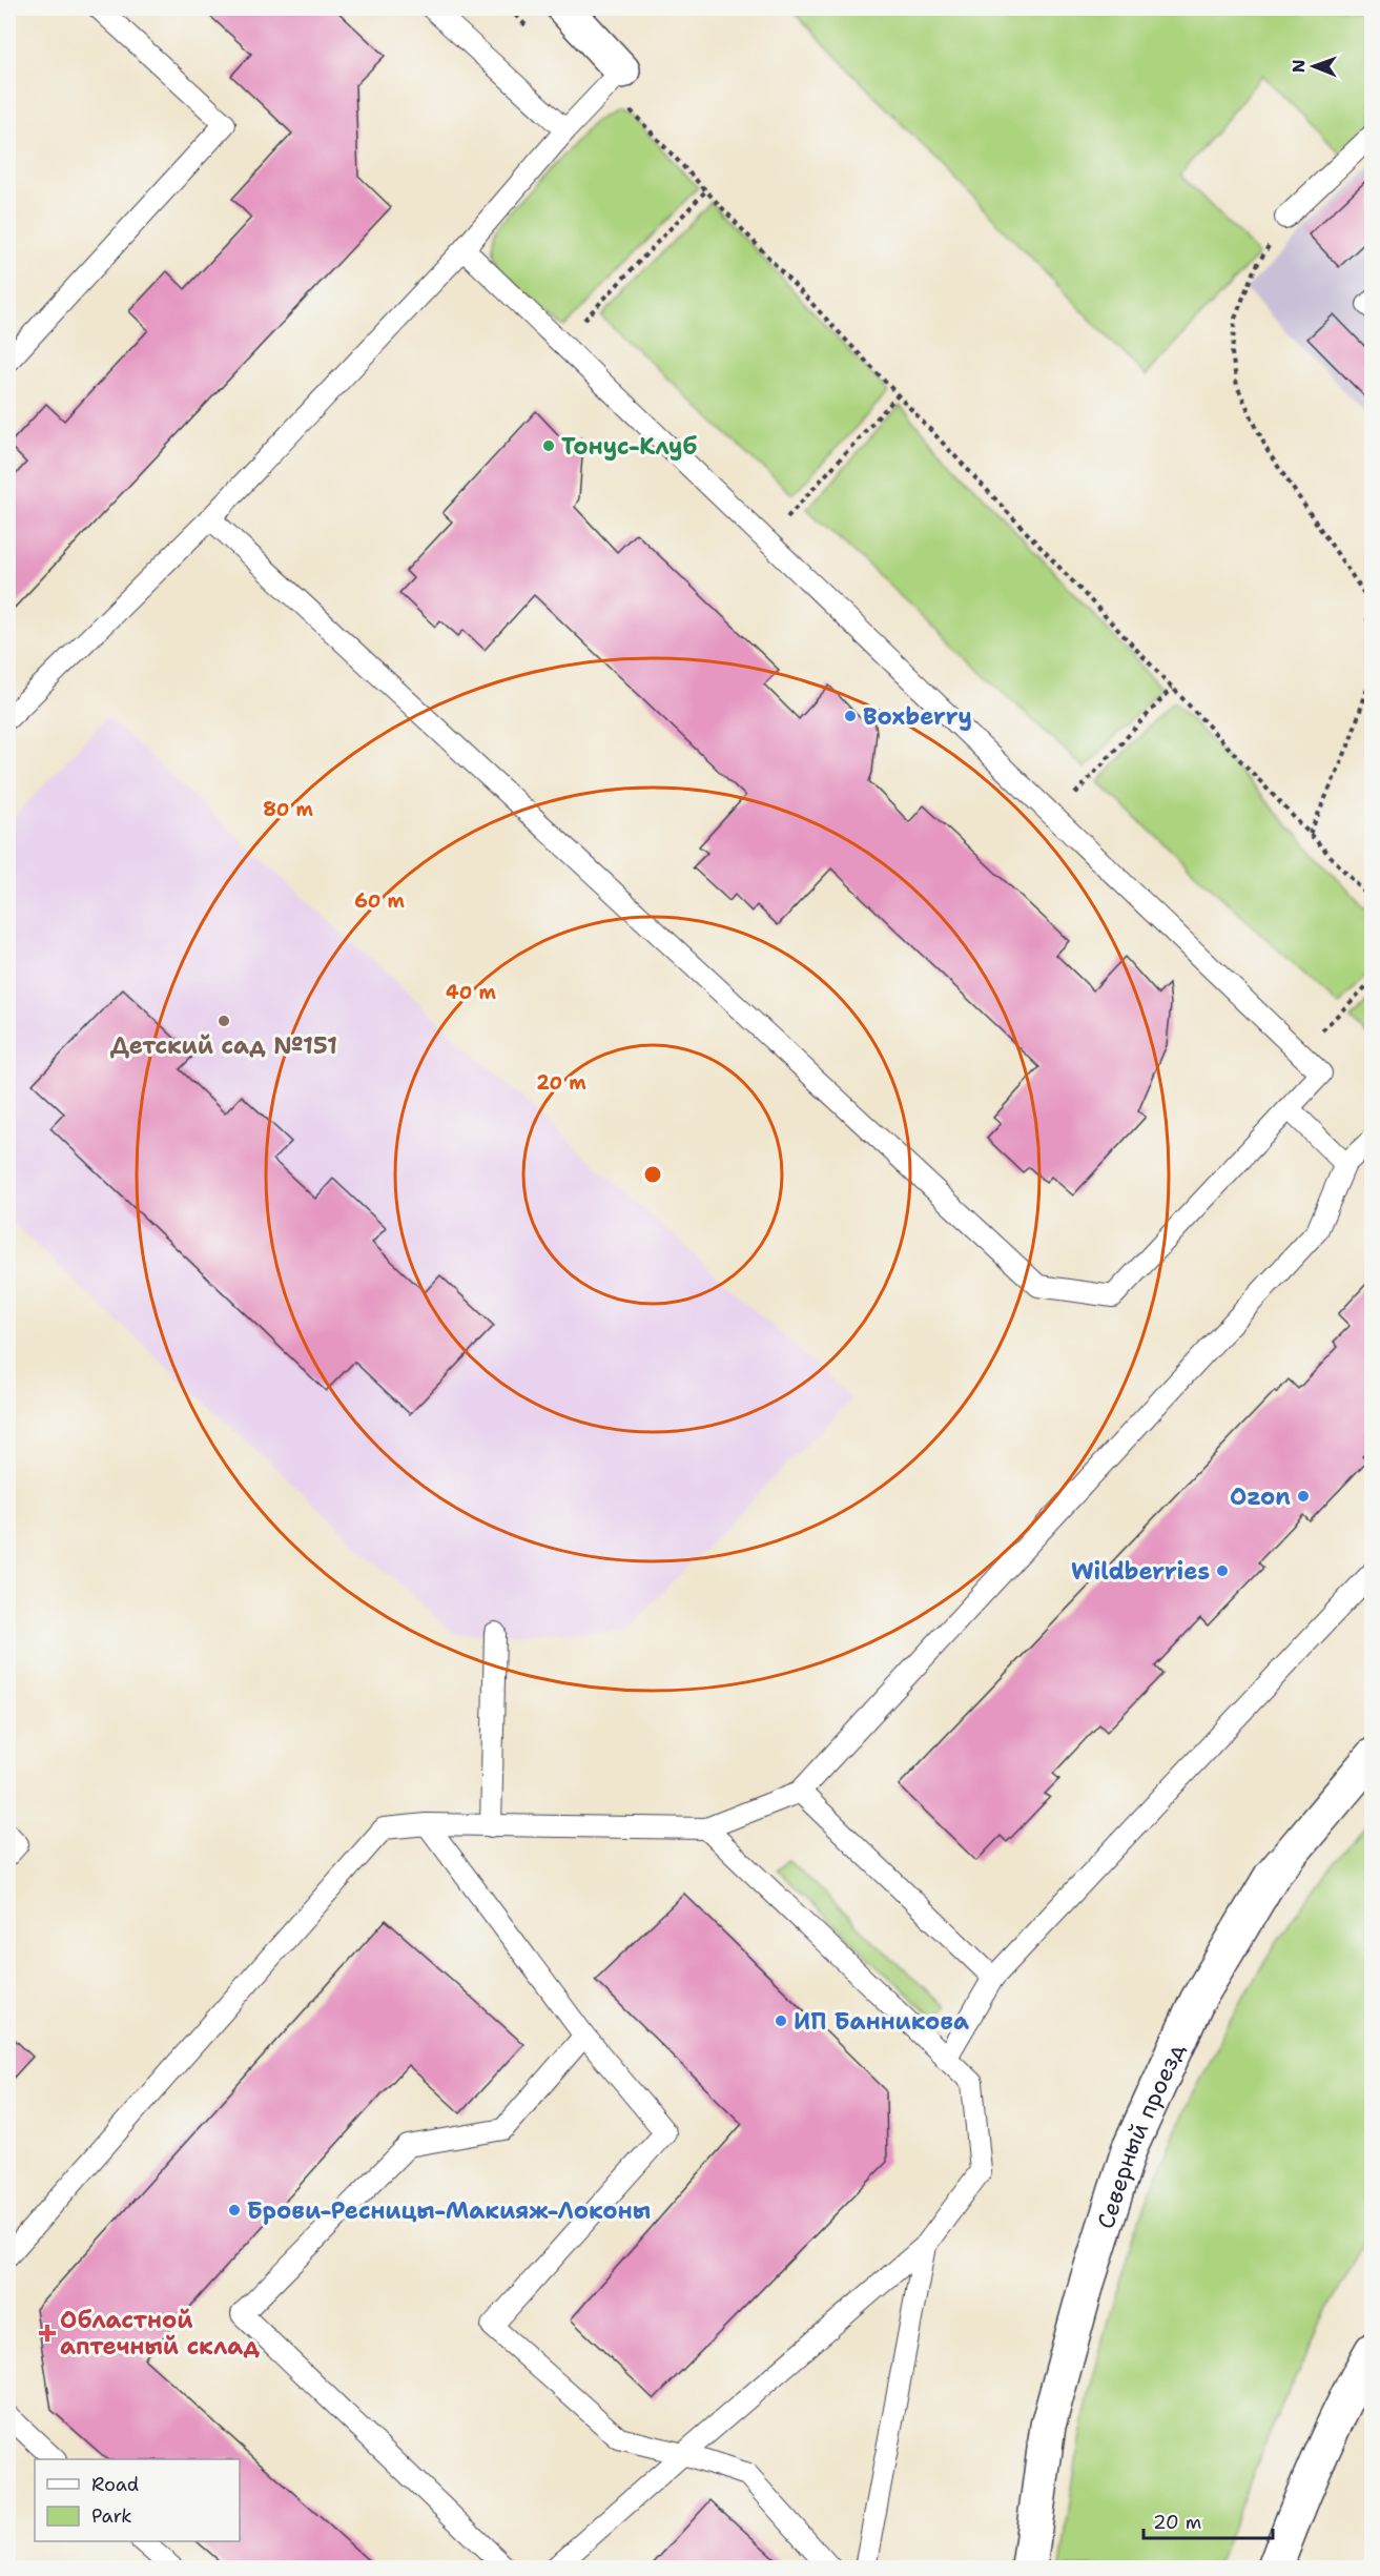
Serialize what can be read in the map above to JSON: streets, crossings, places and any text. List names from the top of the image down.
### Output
{
  "streets": {
    "main road": ["Северный проезд"]
  },
  "places": {
    "other": [
      "Тонус-Клуб",
      "Boxberry",
      "Детский сад №151",
      "Ozon",
      "Wildberries",
      "ИП Банникова",
      "Брови-Ресницы-Макияж-Локоны"
    ],
    "health": ["Областной аптечный склад"]
  },
  "legend": ["Road", "Park"],
  "scale_bar": "20 m",
  "north": "left",
  "rings": [
    "80 m",
    "60 m",
    "40 m",
    "20 m"
  ]
}
